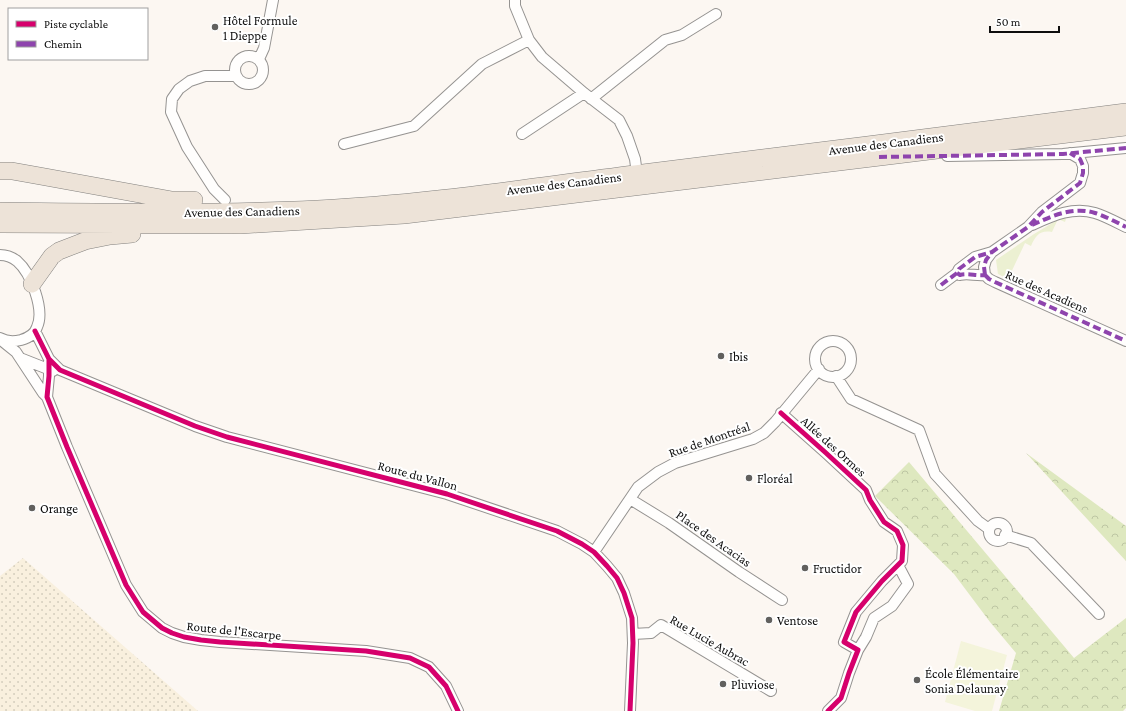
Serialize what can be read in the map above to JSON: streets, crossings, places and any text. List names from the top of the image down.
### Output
{
  "streets": {
    "main road": ["Avenue des Canadiens"],
    "street": [
      "Rue des Acadiens",
      "Rue de Montréal",
      "Allée des Ormes",
      "Route du Vallon",
      "Place des Acacias",
      "Route de l'Escarpe",
      "Rue Lucie Aubrac"
    ]
  },
  "crossings": [
    ["Rue de Montréal", "Allée des Ormes"],
    ["Rue de Montréal", "Route du Vallon"],
    ["Rue de Montréal", "Place des Acacias"],
    ["Route du Vallon", "Rue Lucie Aubrac"]
  ],
  "places": [
    "Hôtel Formule 1 Dieppe",
    "Ibis",
    "Floréal",
    "Orange",
    "Fructidor",
    "Ventose",
    "École Élémentaire Sonia Delaunay",
    "Pluviose"
  ],
  "legend": ["Piste cyclable", "Chemin"],
  "scale_bar": "50 m"
}
